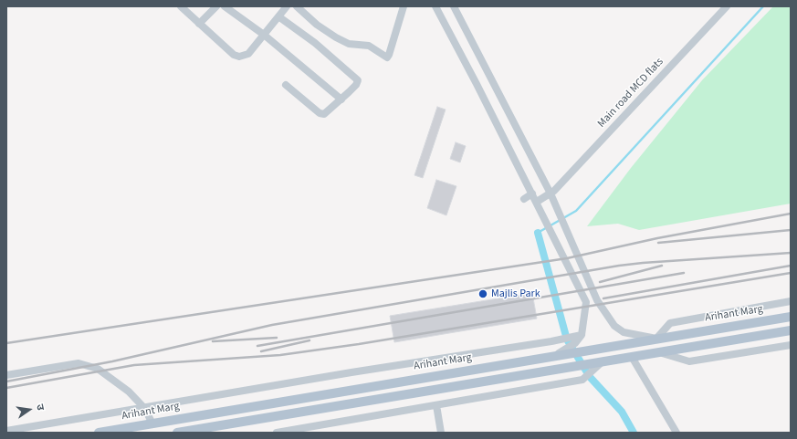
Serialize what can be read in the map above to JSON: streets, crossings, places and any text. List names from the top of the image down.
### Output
{
  "streets": {
    "main road": ["Arihant Marg"],
    "street": ["Main road MCD flats"]
  },
  "places": ["Majlis Park"],
  "north": "right"
}
